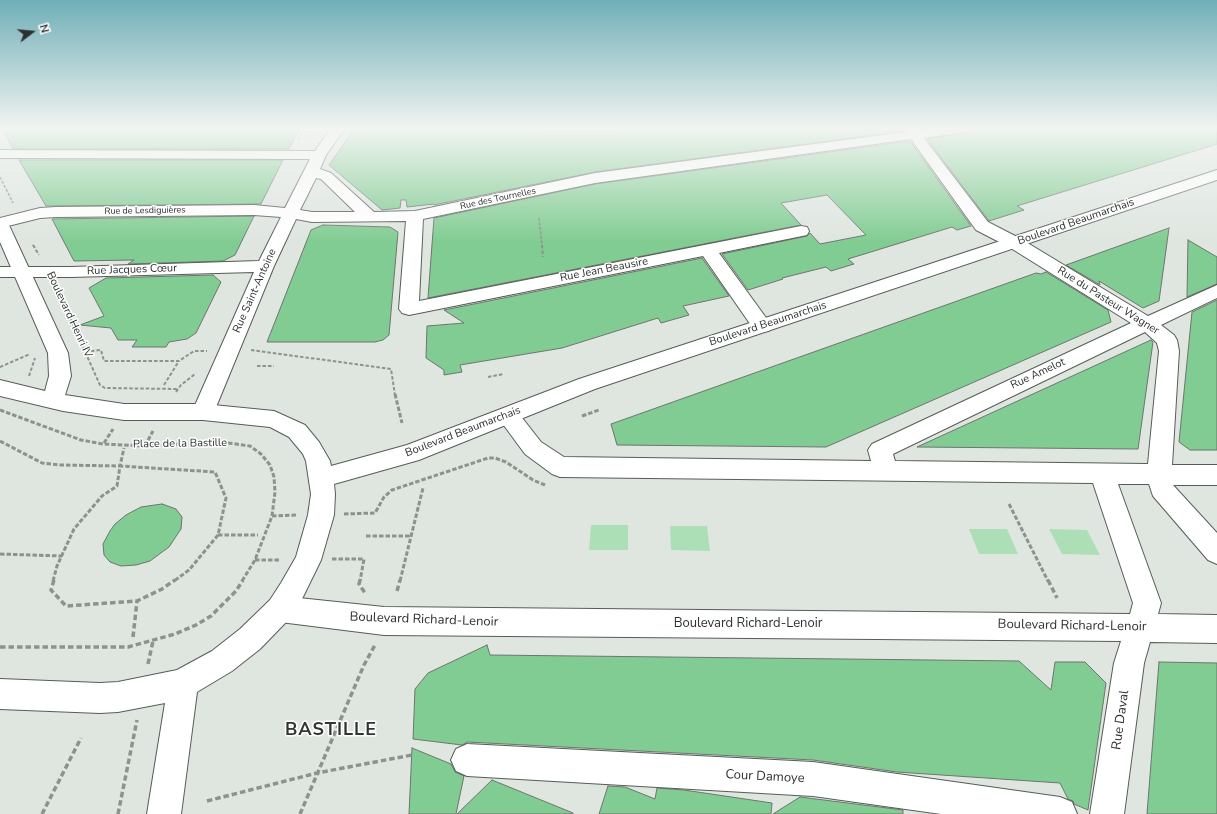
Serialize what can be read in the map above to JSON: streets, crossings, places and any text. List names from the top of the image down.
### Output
{
  "streets": {
    "street": [
      "Rue des Tournelles",
      "Rue de Lesdiguières",
      "Boulevard Beaumarchais",
      "Rue Jacques Cœur",
      "Rue Jean Beausire",
      "Rue Saint-Antoine",
      "Rue du Pasteur Wagner",
      "Rue Amelot",
      "Boulevard Richard-Lenoir",
      "Rue Daval",
      "Cour Damoye"
    ],
    "path": ["Boulevard Henri IV", "Place de la Bastille"]
  },
  "crossings": [
    ["Rue des Tournelles", "Rue de Lesdiguières"],
    ["Rue des Tournelles", "Rue Jean Beausire"],
    ["Rue des Tournelles", "Rue Saint-Antoine"],
    ["Rue de Lesdiguières", "Rue Saint-Antoine"],
    ["Rue de Lesdiguières", "Boulevard Henri IV"],
    ["Boulevard Beaumarchais", "Rue du Pasteur Wagner"],
    ["Rue Jacques Cœur", "Rue Saint-Antoine"],
    ["Rue Jacques Cœur", "Boulevard Henri IV"],
    ["Rue du Pasteur Wagner", "Rue Amelot"],
    ["Boulevard Richard-Lenoir", "Rue Daval"]
  ],
  "districts": ["BASTILLE"],
  "north": "right"
}
